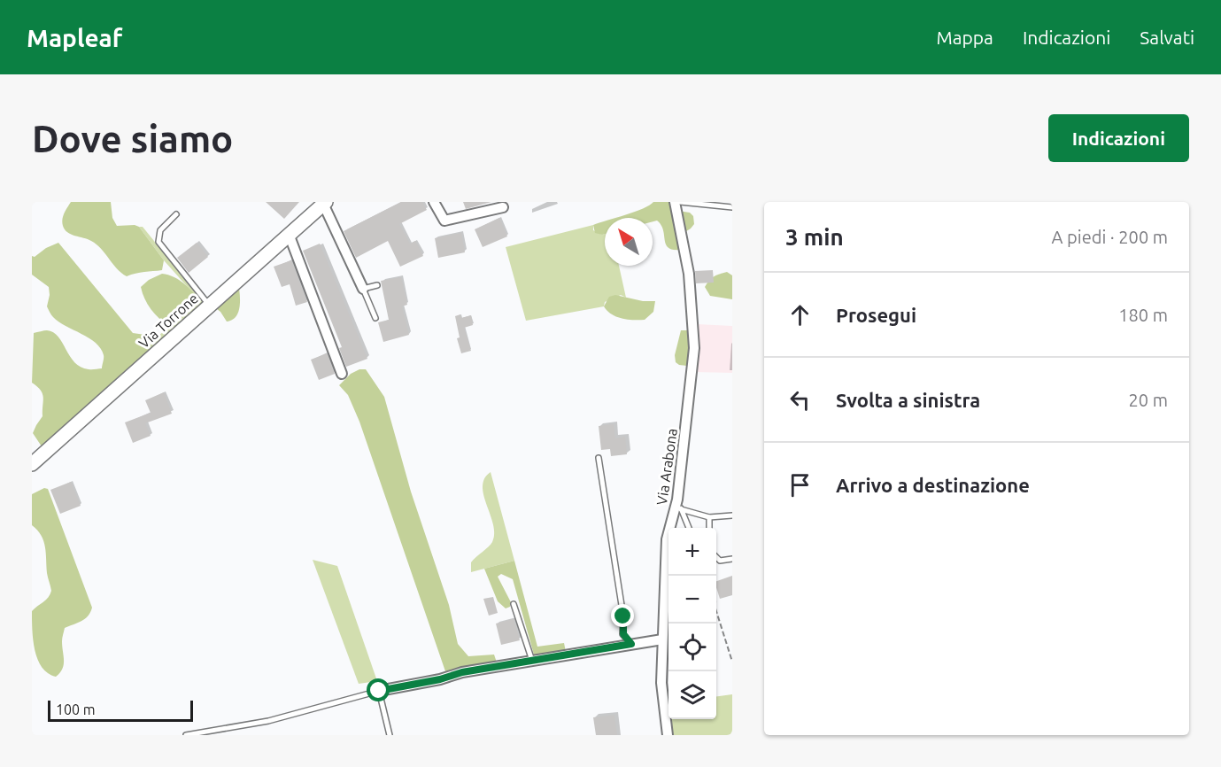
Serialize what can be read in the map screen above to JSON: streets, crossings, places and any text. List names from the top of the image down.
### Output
{
  "streets": {
    "main road": ["Via Torrone"],
    "street": ["Via Arabona"]
  },
  "scale_bar": "100 m",
  "north": "top left",
  "page": {
    "header": "Mapleaf",
    "nav": ["Mappa", "Indicazioni", "Salvati"],
    "buttons": "Indicazioni",
    "title": "Dove siamo",
    "heading": ["3 min", "A piedi · 200 m"],
    "list": [
      ["Prosegui", "180 m"],
      ["Svolta a sinistra", "20 m"],
      "Arrivo a destinazione"
    ],
    "map_buttons": ["+", "−"],
    "scale": "100 m"
  }
}
